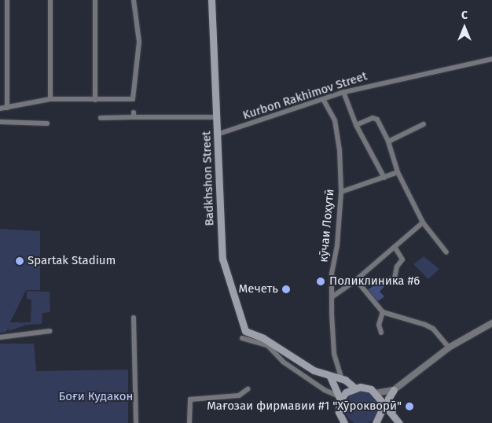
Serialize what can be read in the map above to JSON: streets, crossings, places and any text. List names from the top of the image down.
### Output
{
  "streets": {
    "main road": ["Badkhshon Street"],
    "street": ["Kurbon Rakhimov Street", "кӯчаи Лоҳутӣ"]
  },
  "crossings": [
    ["Kurbon Rakhimov Street", "Badkhshon Street"],
    ["Kurbon Rakhimov Street", "кӯчаи Лоҳутӣ"]
  ],
  "parks": ["Боғи Кудакон"],
  "places": [
    "Spartak Stadium",
    "Поликлиника #6",
    "Мечеть",
    "Мағозаи фирмавии #1 \"Хӯрокворӣ\""
  ],
  "north": "top"
}
